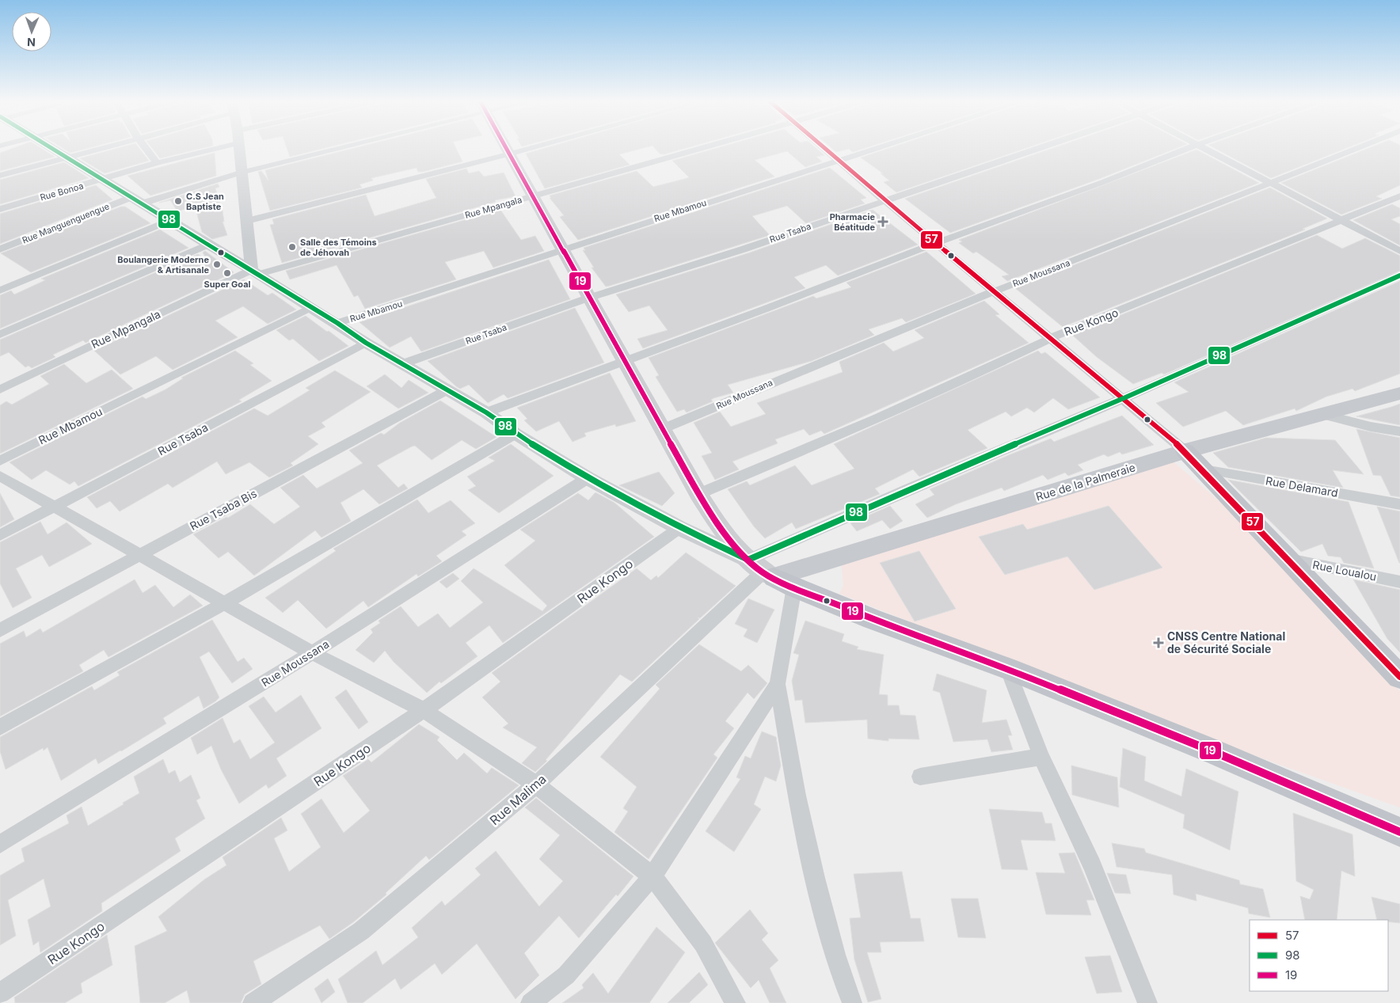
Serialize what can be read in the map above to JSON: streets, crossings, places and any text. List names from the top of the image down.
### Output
{
  "streets": {
    "main road": ["Rue de la Palmeraie"],
    "street": [
      "Rue Bonoa",
      "Rue Mpangala",
      "Rue Mbamou",
      "Rue Manguenguengue",
      "Rue Tsaba",
      "Rue Moussana",
      "Rue Kongo",
      "Rue Delamard",
      "Rue Tsaba Bis",
      "Rue Loualou",
      "Rue Malima"
    ]
  },
  "crossings": [
    ["Rue de la Palmeraie", "Rue Malima"]
  ],
  "places": {
    "other": [
      "C.S Jean Baptiste",
      "Salle des Témoins de Jéhovah",
      "Boulangerie Moderne & Artisanale",
      "Super Goal"
    ],
    "health": ["Pharmacie Béatitude", "CNSS Centre National de Sécurité Sociale"]
  },
  "lines": ["transit line 57", "transit line 98", "transit line 19"],
  "legend": ["57", "98", "19"],
  "north": "bottom"
}
